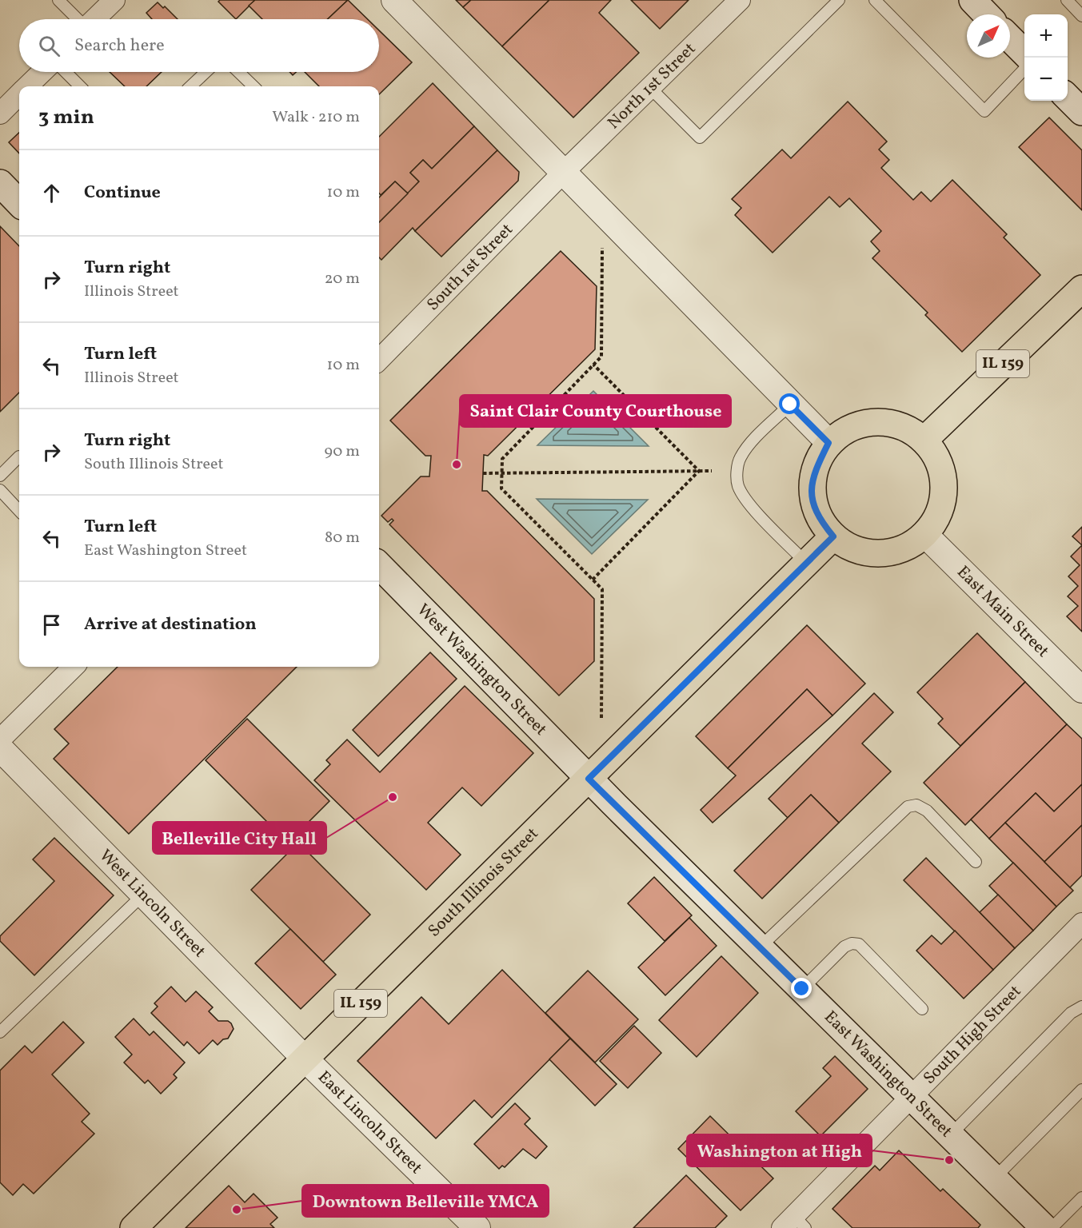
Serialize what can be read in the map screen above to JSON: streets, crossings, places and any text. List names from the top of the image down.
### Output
{
  "streets": {
    "main road": [
      "IL 159",
      "West Washington Street",
      "South Illinois Street",
      "East Washington Street"
    ],
    "street": [
      "North 1st Street",
      "South 1st Street",
      "East Main Street",
      "West Lincoln Street",
      "South High Street",
      "East Lincoln Street"
    ]
  },
  "crossings": [
    ["North 1st Street", "South 1st Street"],
    ["IL 159", "East Main Street"],
    ["IL 159", "South Illinois Street"],
    ["East Main Street", "South Illinois Street"],
    ["West Washington Street", "South Illinois Street"],
    ["West Washington Street", "East Washington Street"],
    ["South Illinois Street", "West Lincoln Street"],
    ["South Illinois Street", "East Washington Street"],
    ["South Illinois Street", "East Lincoln Street"],
    ["West Lincoln Street", "East Lincoln Street"],
    ["South High Street", "East Washington Street"]
  ],
  "places": [
    "Saint Clair County Courthouse",
    "Belleville City Hall",
    "Washington at High",
    "Downtown Belleville YMCA"
  ],
  "north": "top right",
  "page": {
    "map_buttons": ["+", "−"],
    "search": "Search here",
    "heading": ["3 min", "Walk · 210 m"],
    "list": [
      ["Continue", "10 m"],
      ["Turn right", "Illinois Street", "20 m"],
      ["Turn left", "Illinois Street", "10 m"],
      ["Turn right", "South Illinois Street", "90 m"],
      ["Turn left", "East Washington Street", "80 m"],
      "Arrive at destination"
    ]
  }
}
